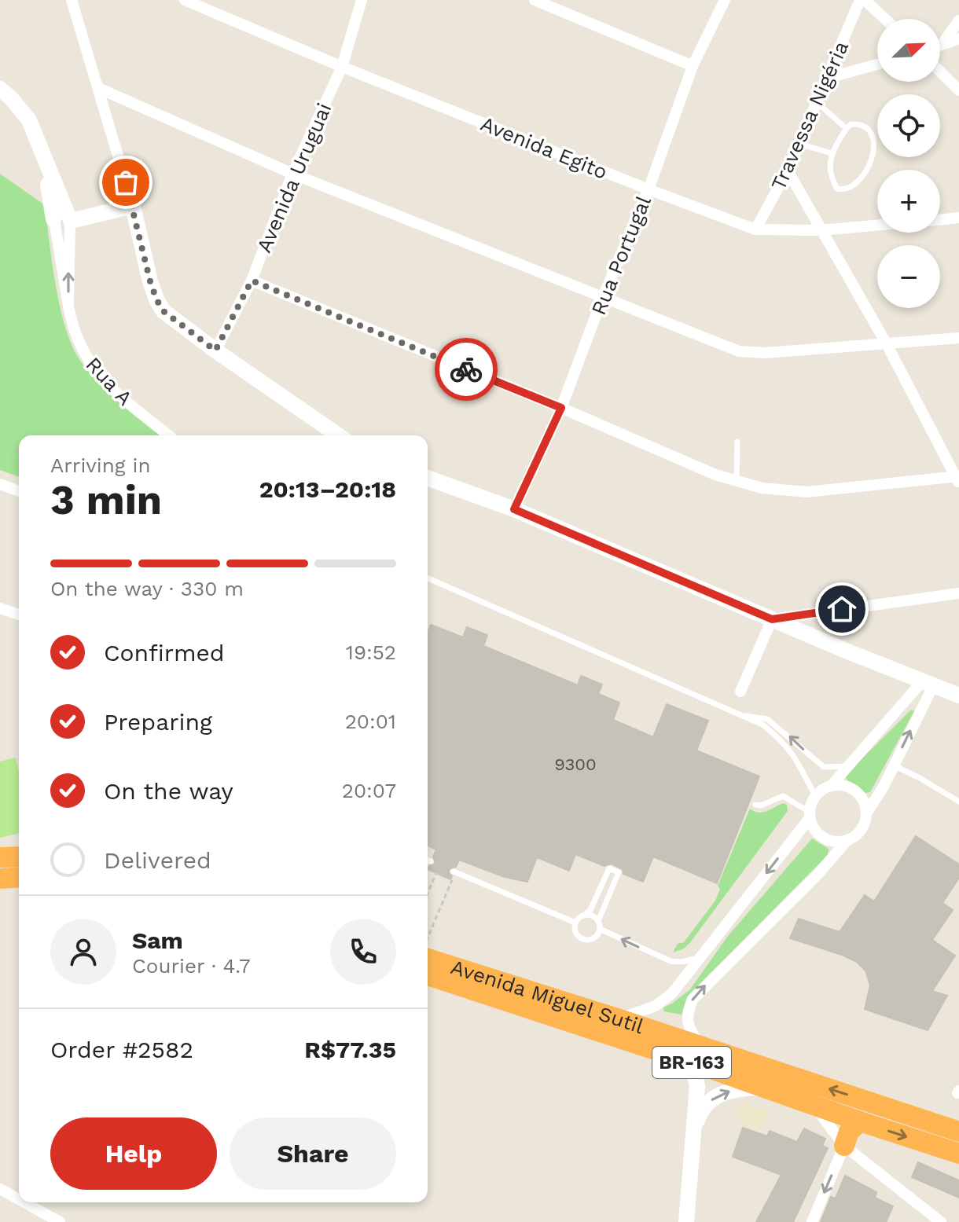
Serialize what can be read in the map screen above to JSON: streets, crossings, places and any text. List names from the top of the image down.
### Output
{
  "streets": {
    "highway": ["Avenida Miguel Sutil", "BR-163"],
    "street": [
      "Travessa Nigéria",
      "Avenida Egito",
      "Avenida Uruguai",
      "Rua Portugal",
      "Rua A"
    ]
  },
  "crossings": [
    ["Travessa Nigéria", "Avenida Egito"],
    ["Avenida Egito", "Avenida Uruguai"],
    ["Avenida Egito", "Rua Portugal"]
  ],
  "house_numbers": ["9300"],
  "north": "top right",
  "page": {
    "map_buttons": ["+", "−"],
    "heading": ["3 min", "Arriving in", "20:13–20:18"],
    "panel": [
      "Sam",
      "Courier · 4.7",
      "Order #2582",
      "R$77.35"
    ],
    "bar": "On the way · 330 m",
    "list": [
      ["Confirmed", "19:52"],
      ["Preparing", "20:01"],
      ["On the way", "20:07"],
      "Delivered"
    ],
    "buttons": ["Help", "Share"]
  }
}
